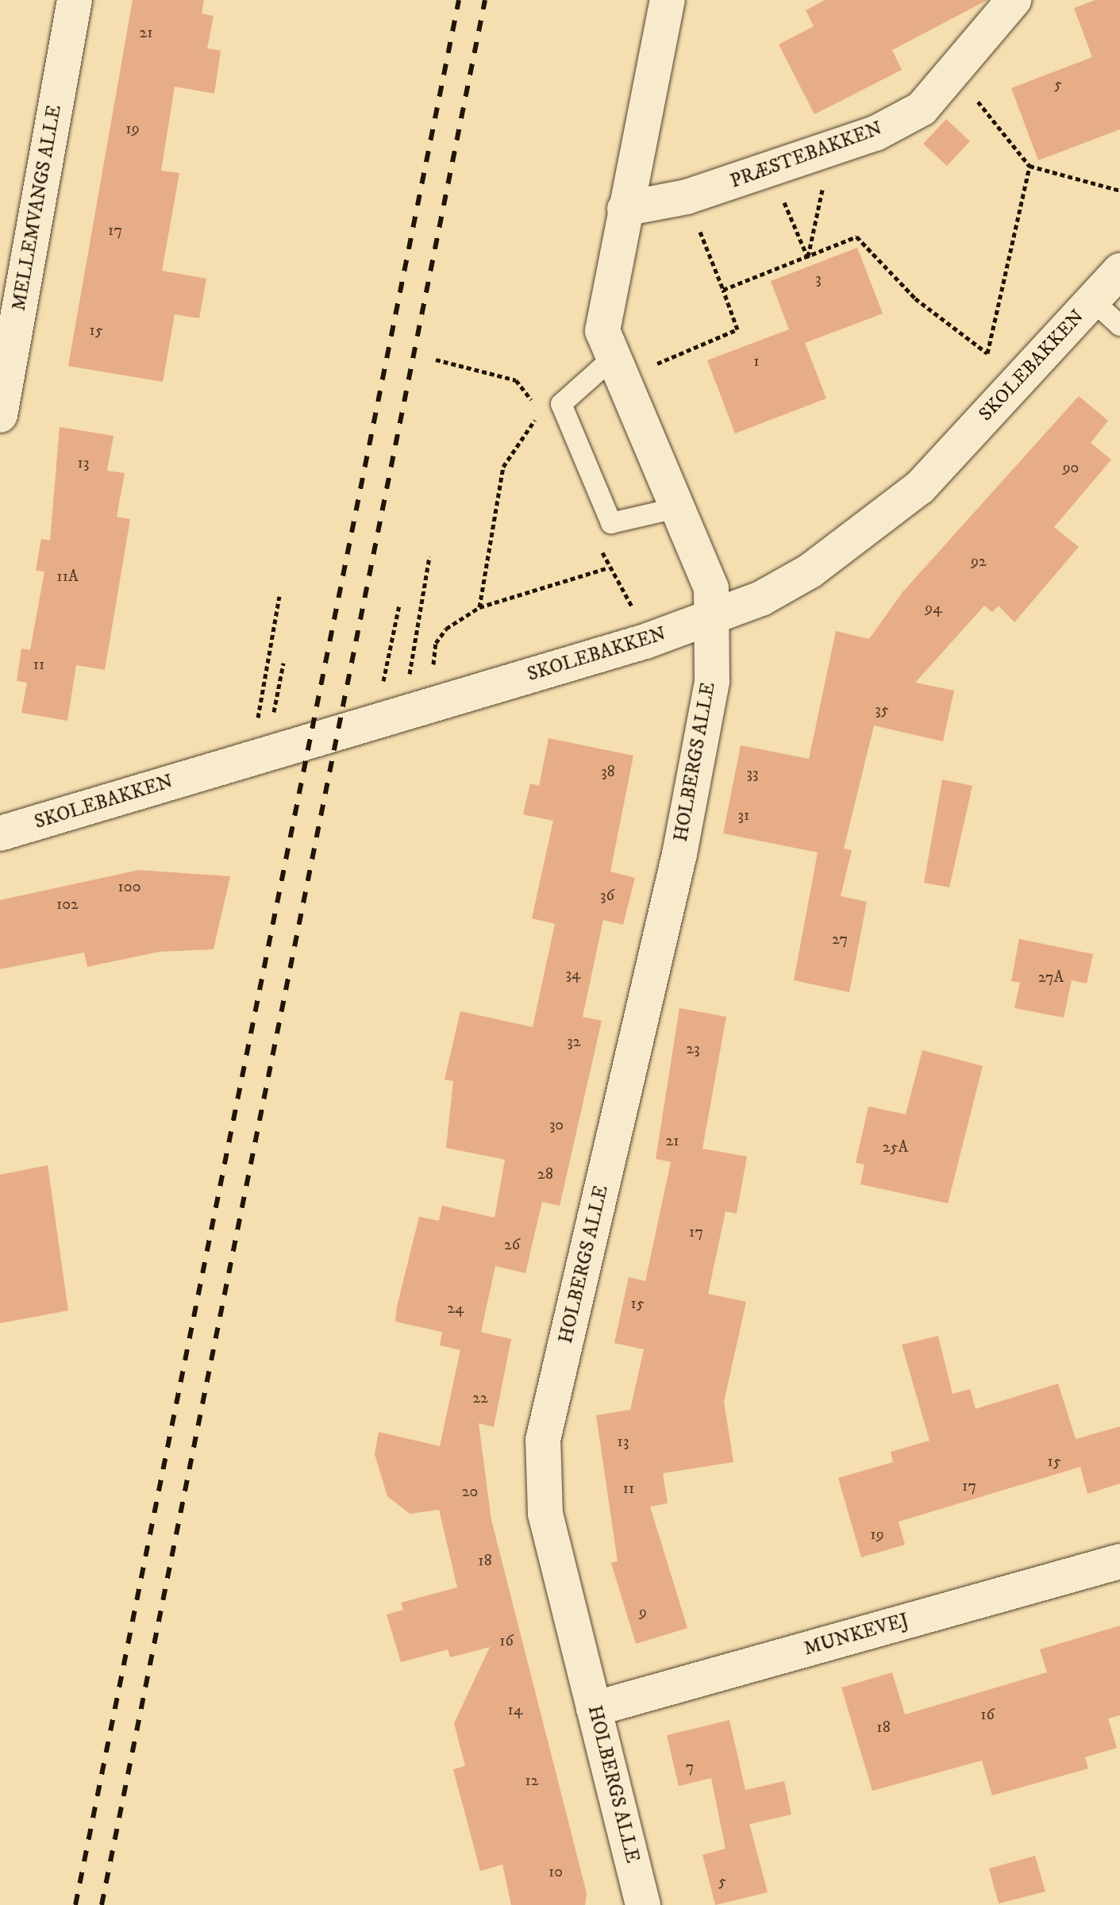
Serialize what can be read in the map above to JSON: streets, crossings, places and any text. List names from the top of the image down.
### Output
{
  "streets": {
    "street": [
      "PRÆSTEBAKKEN",
      "MELLEMVANGS ALLE",
      "SKOLEBAKKEN",
      "HOLBERGS ALLE",
      "MUNKEVEJ"
    ]
  },
  "crossings": [
    ["SKOLEBAKKEN", "HOLBERGS ALLE"],
    ["HOLBERGS ALLE", "MUNKEVEJ"]
  ],
  "house_numbers": [
    "21",
    "5",
    "19",
    "17",
    "3",
    "15",
    "1",
    "13",
    "90",
    "92",
    "11A",
    "94",
    "11",
    "35",
    "38",
    "33",
    "31",
    "100",
    "36",
    "102",
    "27",
    "34",
    "27A",
    "32",
    "23",
    "30",
    "21",
    "25A",
    "28",
    "17",
    "26",
    "15",
    "24",
    "22",
    "13",
    "15",
    "17",
    "11",
    "20",
    "19",
    "18",
    "9",
    "16",
    "14",
    "16",
    "18",
    "7",
    "12",
    "10",
    "5"
  ]
}
